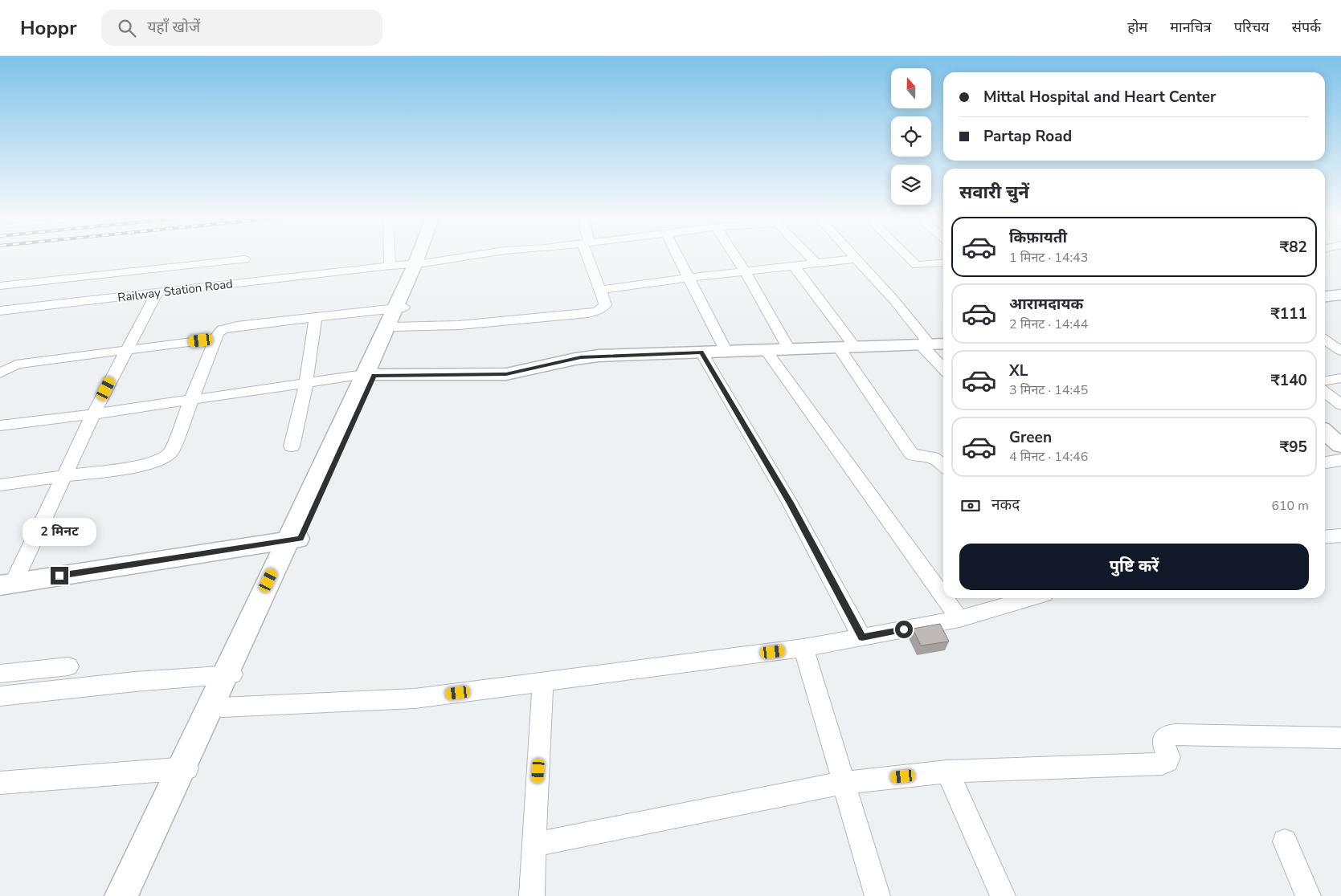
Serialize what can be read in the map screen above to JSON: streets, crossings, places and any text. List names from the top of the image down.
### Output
{
  "streets": {
    "street": ["Railway Station Road"]
  },
  "north": "top",
  "page": {
    "header": "Hoppr",
    "search": "यहाँ खोजें",
    "nav": [
      "होम",
      "मानचित्र",
      "परिचय",
      "संपर्क"
    ],
    "banner": ["Mittal Hospital and Heart Center", "Partap Road"],
    "heading": "सवारी चुनें",
    "list": [
      {
        "name": "किफ़ायती",
        "note": "1 मिनट · 14:43",
        "value": "₹82"
      },
      {
        "name": "आरामदायक",
        "note": "2 मिनट · 14:44",
        "value": "₹111"
      },
      {
        "name": "XL",
        "note": "3 मिनट · 14:45",
        "value": "₹140"
      },
      {
        "name": "Green",
        "note": "4 मिनट · 14:46",
        "value": "₹95"
      }
    ],
    "pay": ["नकद", "610 m"],
    "bubble": "2 मिनट",
    "buttons": "पुष्टि करें"
  }
}
